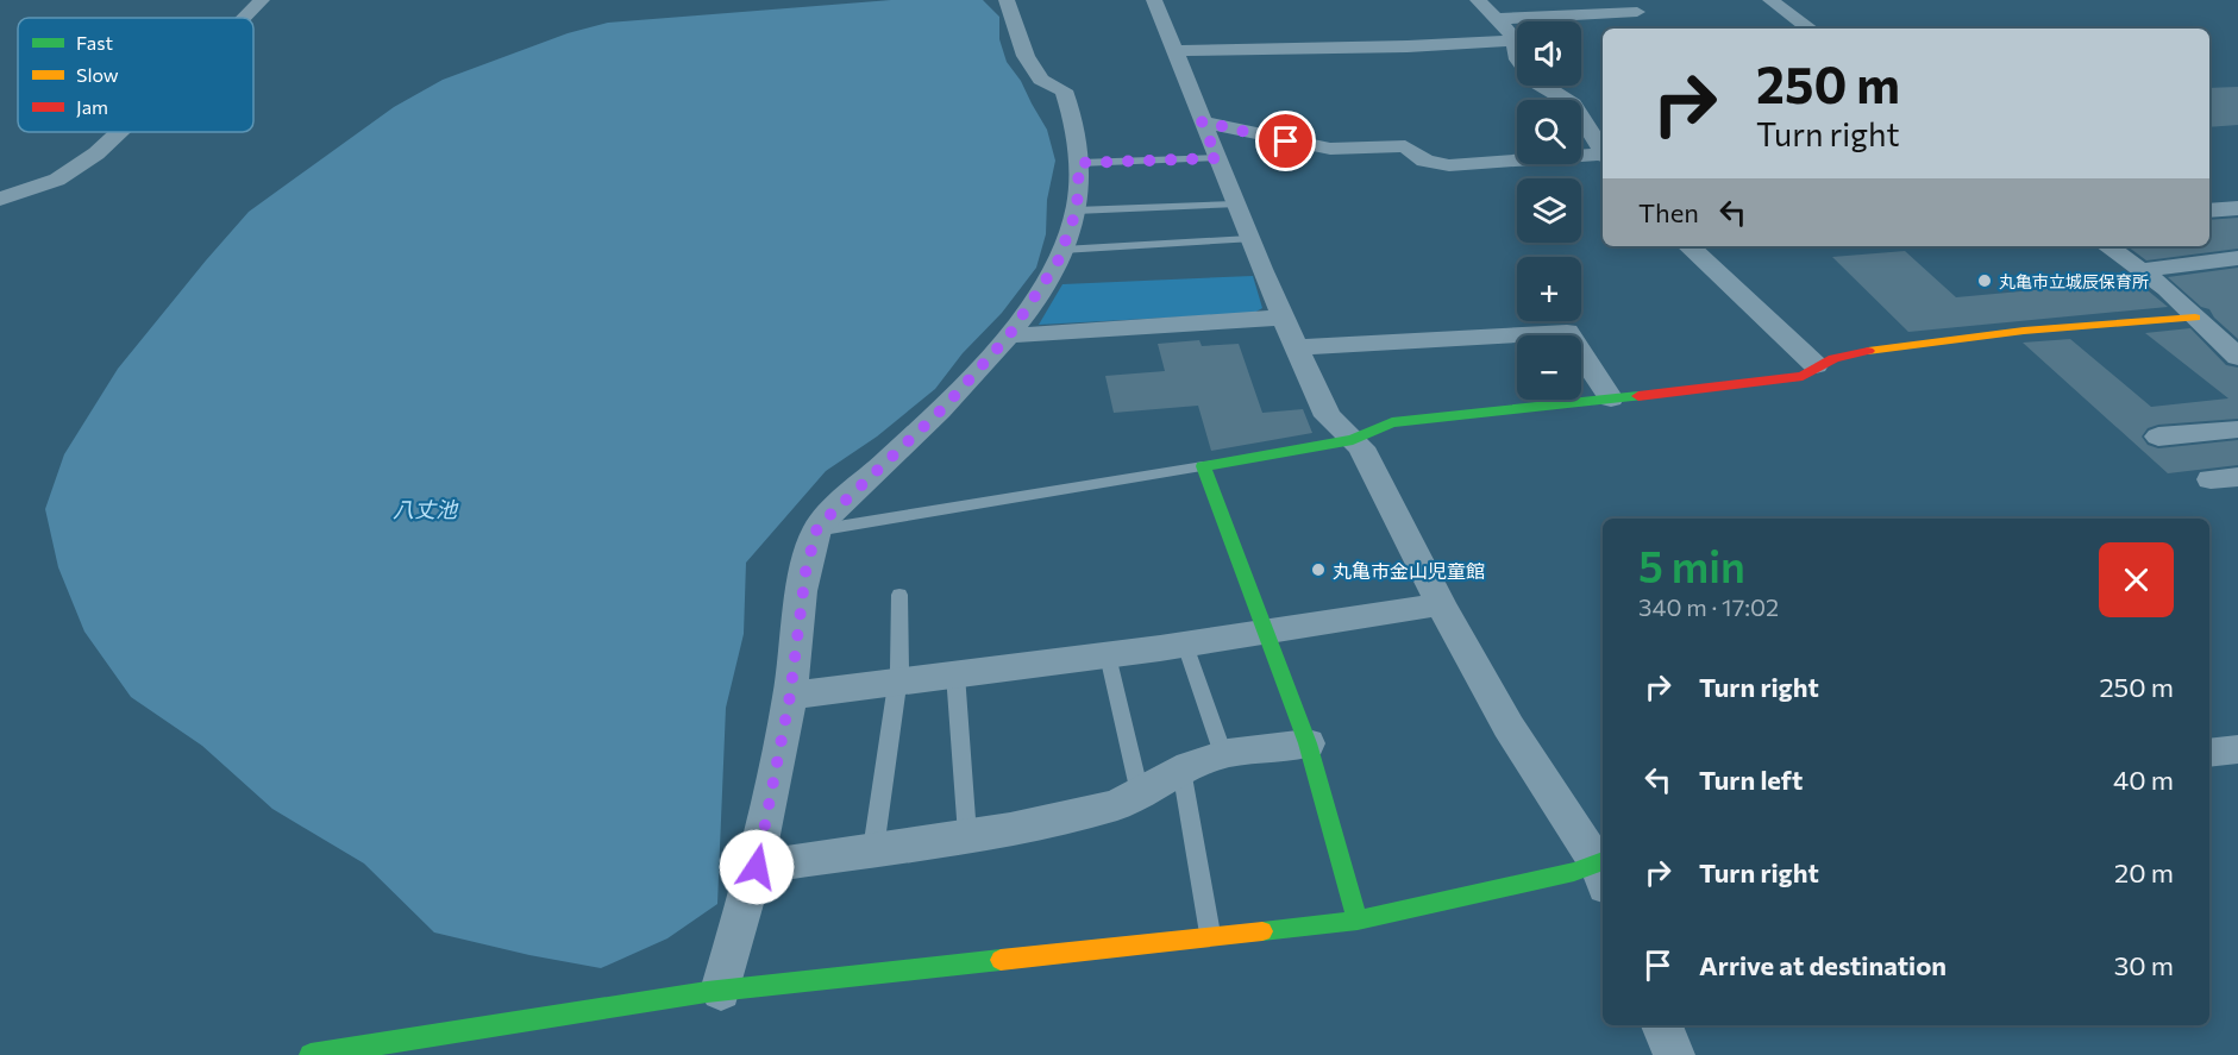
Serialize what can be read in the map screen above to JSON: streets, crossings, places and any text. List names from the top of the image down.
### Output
{
  "water": ["八丈池"],
  "places": ["丸亀市立城辰保育所", "丸亀市金山児童館"],
  "legend": ["Fast", "Slow", "Jam"],
  "page": {
    "map_buttons": ["+", "−"],
    "turn": ["250 m", "Turn right"],
    "then": "Then",
    "heading": ["5 min", "340 m · 17:02"],
    "list": [
      {
        "name": "Turn right",
        "value": "250 m"
      },
      {
        "name": "Turn left",
        "value": "40 m"
      },
      {
        "name": "Turn right",
        "value": "20 m"
      },
      {
        "name": "Arrive at destination",
        "value": "30 m"
      }
    ]
  }
}
